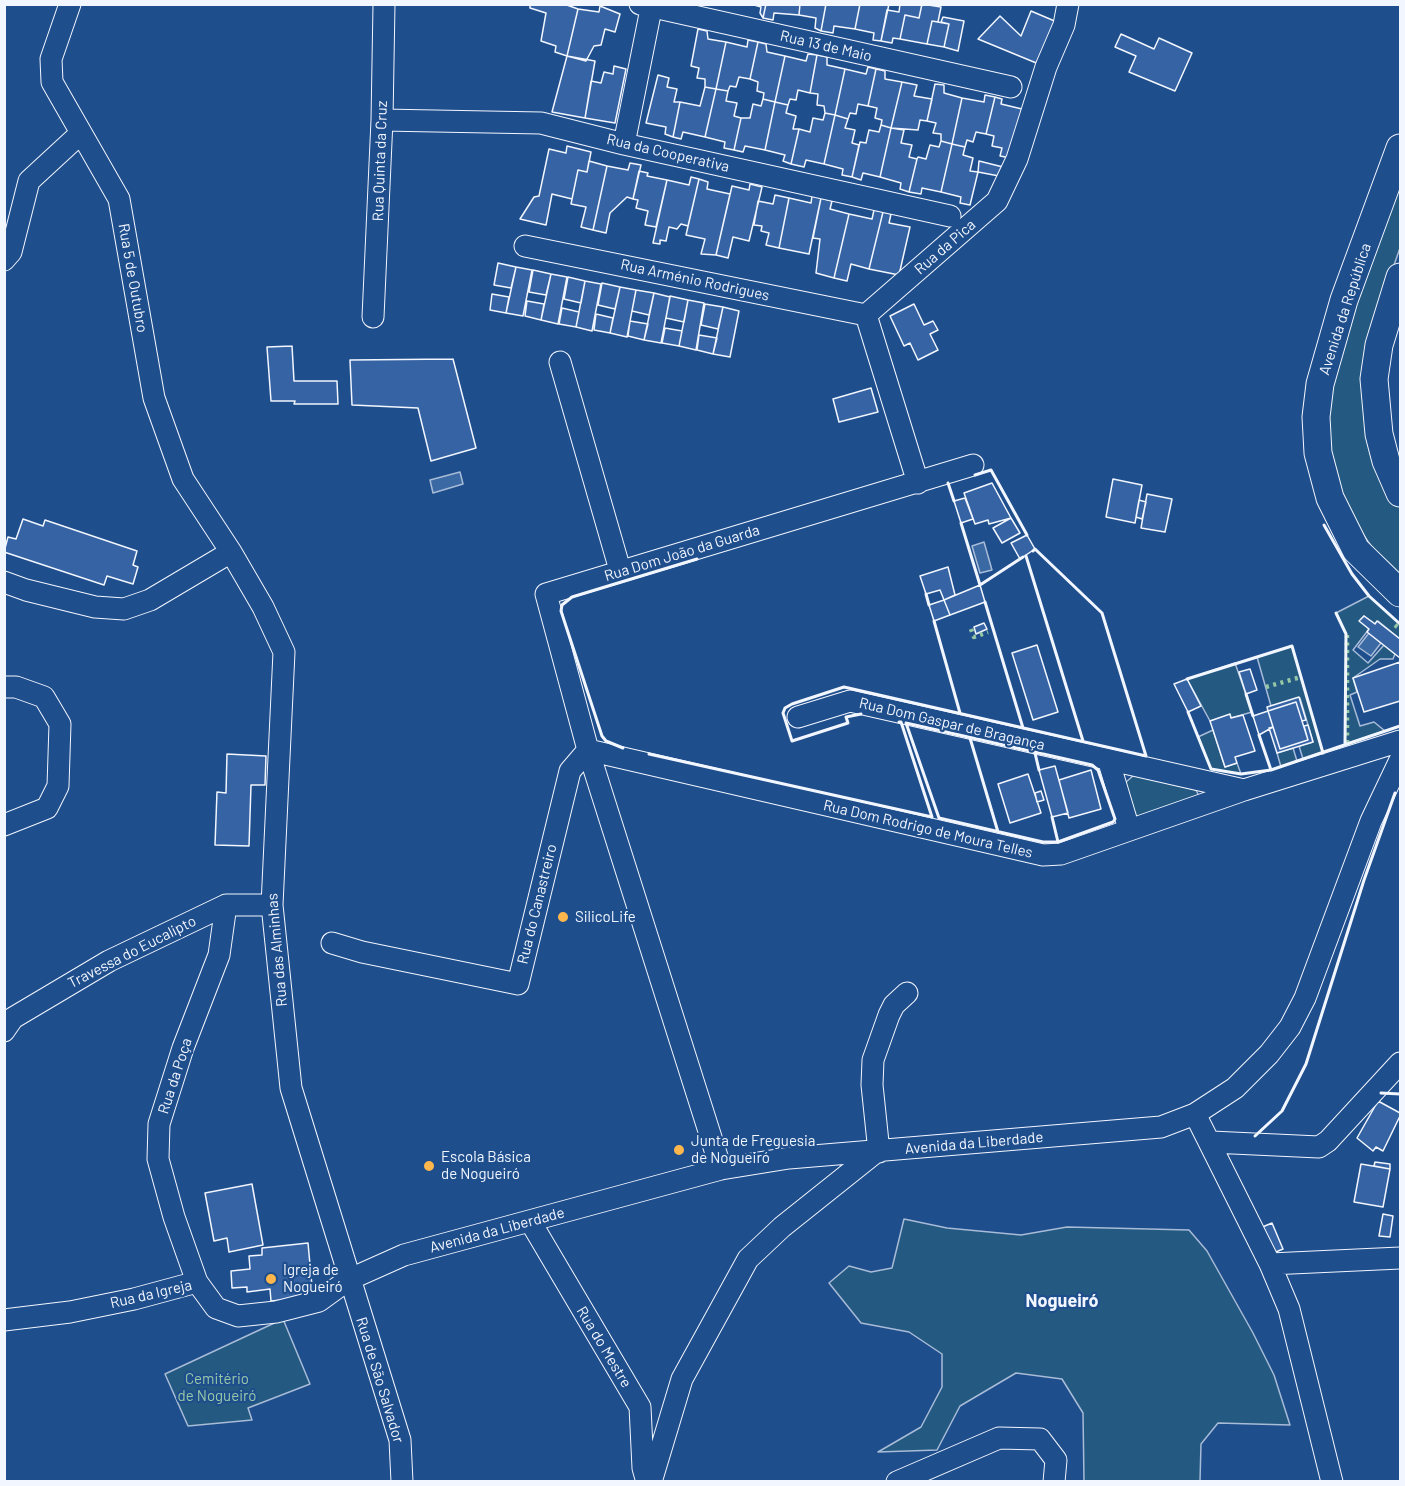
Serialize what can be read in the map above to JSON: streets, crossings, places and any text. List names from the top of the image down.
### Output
{
  "streets": {
    "main road": ["Avenida da República"],
    "street": [
      "Rua 13 de Maio",
      "Rua da Cooperativa",
      "Rua Quinta da Cruz",
      "Rua da Pica",
      "Rua 5 de Outubro",
      "Rua Arménio Rodrigues",
      "Rua Dom João da Guarda",
      "Rua Dom Gaspar de Bragança",
      "Rua Dom Rodrigo de Moura Telles",
      "Rua do Canastreiro",
      "Rua das Alminhas",
      "Travessa do Eucalipto",
      "Rua da Poça",
      "Avenida da Liberdade",
      "Rua da Igreja",
      "Rua do Mestre",
      "Rua de São Salvador"
    ]
  },
  "crossings": [
    ["Rua da Cooperativa", "Rua Quinta da Cruz"],
    ["Rua da Pica", "Rua Arménio Rodrigues"],
    ["Rua 5 de Outubro", "Rua das Alminhas"],
    ["Rua Dom João da Guarda", "Rua Dom Rodrigo de Moura Telles"],
    ["Rua Dom João da Guarda", "Rua do Canastreiro"],
    ["Rua Dom Gaspar de Bragança", "Rua Dom Rodrigo de Moura Telles"],
    ["Rua Dom Rodrigo de Moura Telles", "Rua do Canastreiro"],
    ["Rua das Alminhas", "Travessa do Eucalipto"],
    ["Rua das Alminhas", "Avenida da Liberdade"],
    ["Rua das Alminhas", "Rua da Igreja"],
    ["Rua das Alminhas", "Rua de São Salvador"],
    ["Travessa do Eucalipto", "Rua da Poça"],
    ["Rua da Poça", "Rua da Igreja"],
    ["Avenida da Liberdade", "Rua da Igreja"],
    ["Avenida da Liberdade", "Rua do Mestre"],
    ["Avenida da Liberdade", "Rua de São Salvador"],
    ["Rua da Igreja", "Rua de São Salvador"]
  ],
  "districts": ["Nogueiró"],
  "parks": ["Cemitério de Nogueiró"],
  "places": [
    "SilicoLife",
    "Junta de Freguesia de Nogueiró",
    "Escola Básica de Nogueiró",
    "Igreja de Nogueiró"
  ]
}
